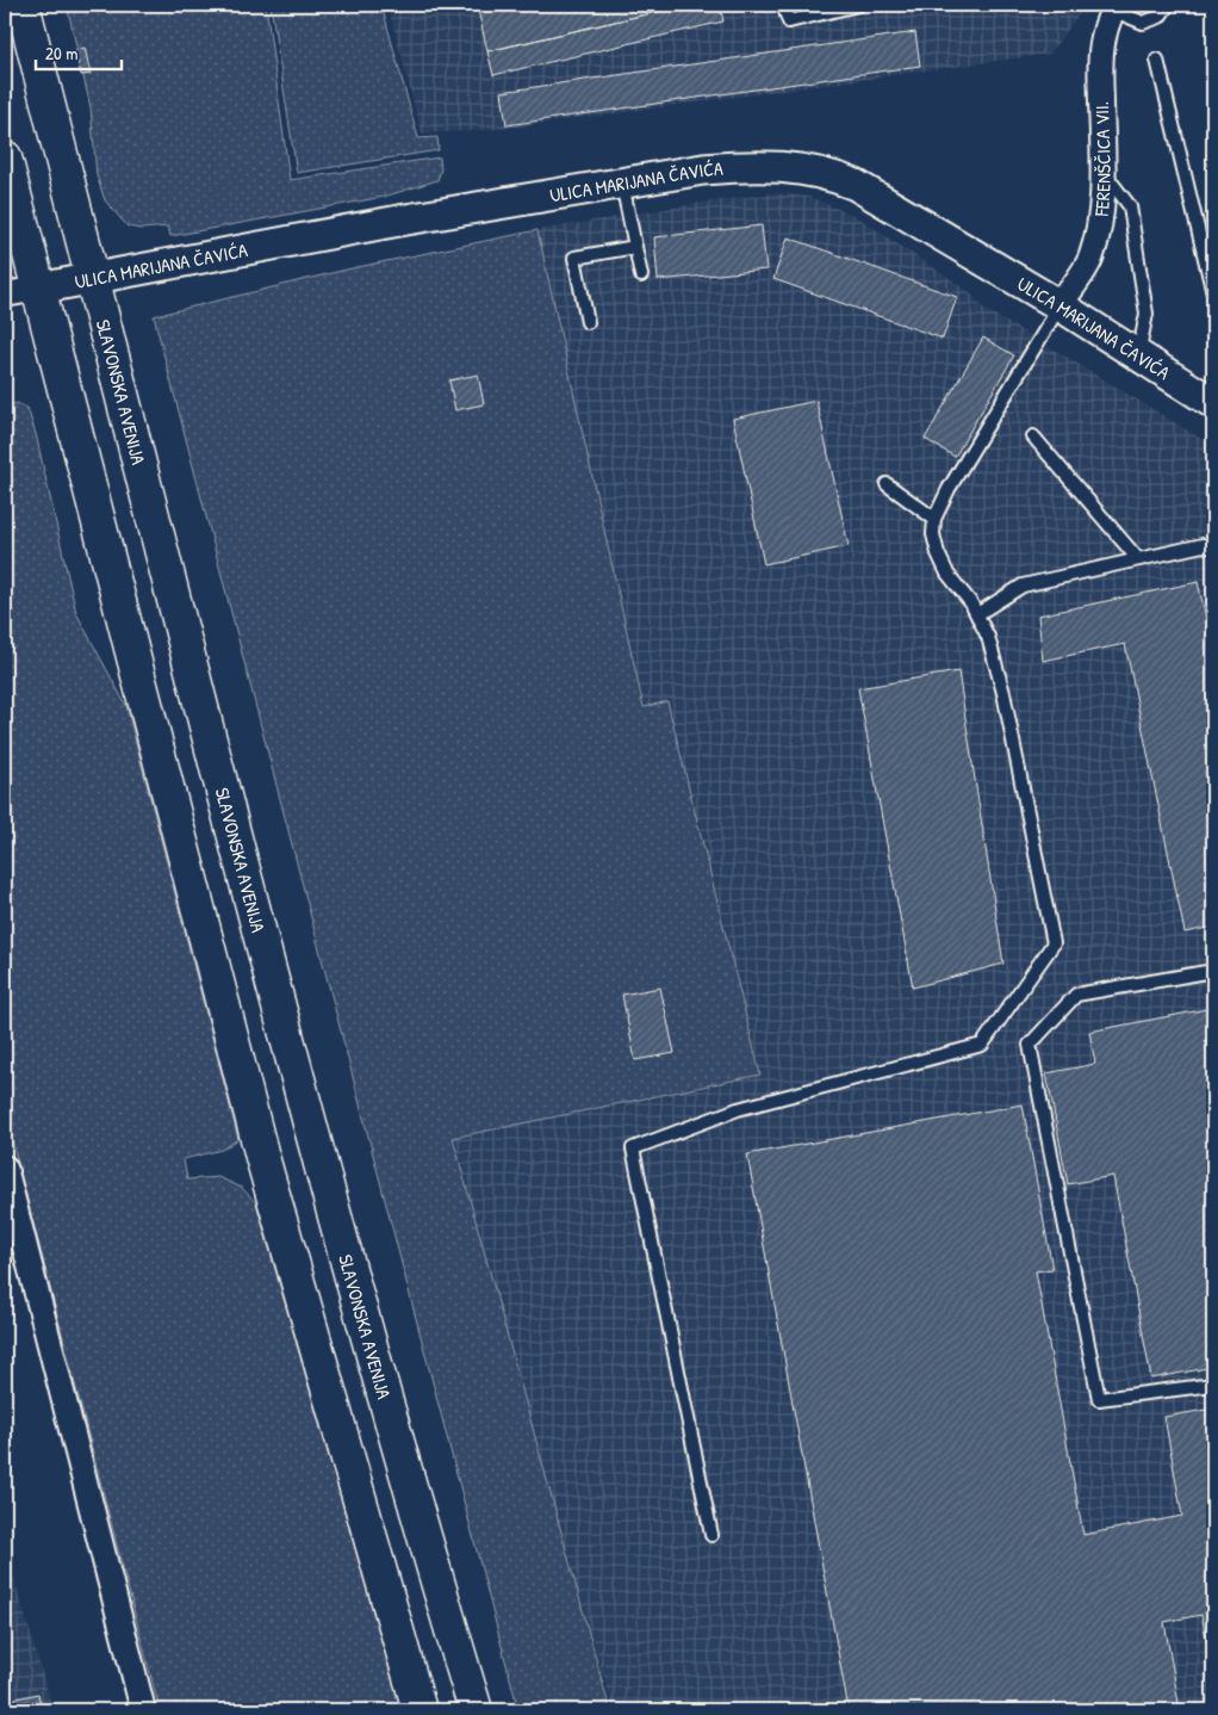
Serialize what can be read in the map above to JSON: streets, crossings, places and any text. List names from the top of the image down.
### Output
{
  "streets": {
    "main road": ["SLAVONSKA AVENIJA"],
    "street": ["FERENŠČICA VII.", "ULICA MARIJANA ČAVIĆA"]
  },
  "crossings": [
    ["FERENŠČICA VII.", "ULICA MARIJANA ČAVIĆA"],
    ["ULICA MARIJANA ČAVIĆA", "SLAVONSKA AVENIJA"]
  ],
  "scale_bar": "20 m"
}
